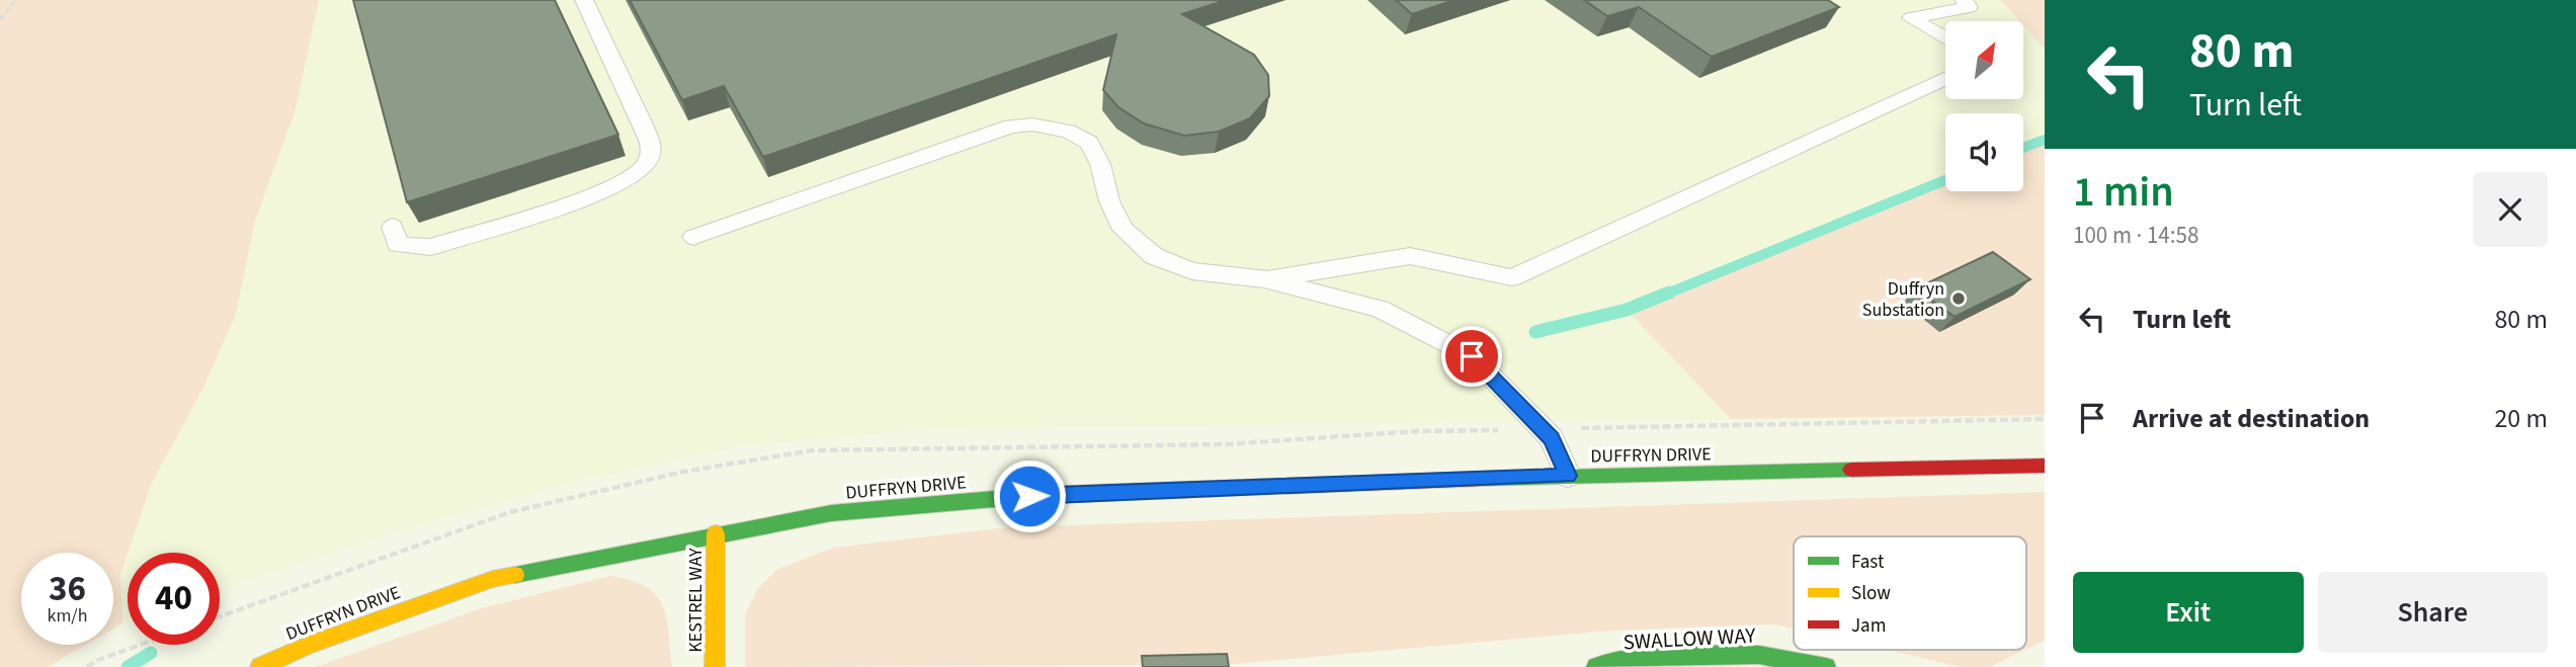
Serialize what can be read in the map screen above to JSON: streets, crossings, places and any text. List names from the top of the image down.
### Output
{
  "streets": {
    "street": ["DUFFRYN DRIVE", "KESTREL WAY", "SWALLOW WAY"]
  },
  "crossings": [
    ["DUFFRYN DRIVE", "KESTREL WAY"]
  ],
  "places": ["Duffryn Substation"],
  "legend": ["Fast", "Slow", "Jam"],
  "north": "top right",
  "page": {
    "turn": ["80 m", "Turn left"],
    "heading": ["1 min", "100 m · 14:58"],
    "list": [
      {
        "name": "Turn left",
        "value": "80 m"
      },
      {
        "name": "Arrive at destination",
        "value": "20 m"
      }
    ],
    "speed": "36 km/h",
    "limit": "40",
    "buttons": ["Exit", "Share"]
  }
}
